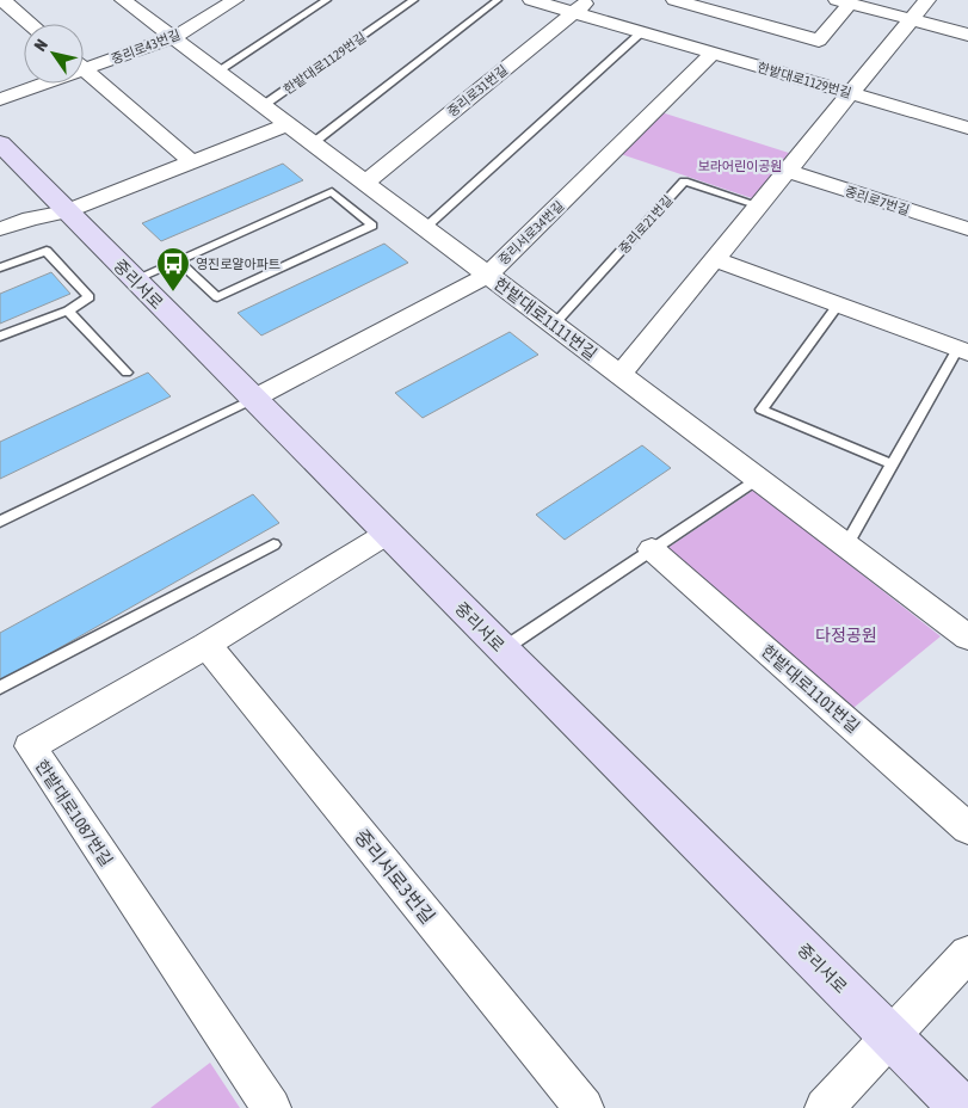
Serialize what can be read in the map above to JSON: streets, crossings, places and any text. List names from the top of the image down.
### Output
{
  "streets": {
    "main road": ["중리서로"],
    "street": [
      "중리로43번길",
      "한밭대로1129번길",
      "중리로31번길",
      "중리로7번길",
      "중리서로34번길",
      "한밭대로1111번길",
      "한밭대로1101번길",
      "한밭대로1087번길",
      "중리서로3번길"
    ],
    "lane": ["중리로21번길"]
  },
  "crossings": [
    ["중리로43번길", "한밭대로1111번길"],
    ["한밭대로1129번길", "중리로31번길"],
    ["한밭대로1129번길", "중리서로34번길"],
    ["한밭대로1129번길", "한밭대로1111번길"],
    ["중리로31번길", "한밭대로1111번길"],
    ["중리로21번길", "한밭대로1111번길"],
    ["중리서로34번길", "중리서로"],
    ["중리서로34번길", "한밭대로1111번길"],
    ["중리서로", "한밭대로1087번길"],
    ["한밭대로1087번길", "중리서로3번길"]
  ],
  "parks": ["보라어린이공원", "다정공원"],
  "places": {
    "bus stop": ["영진로얄아파트"]
  },
  "north": "top left"
}
